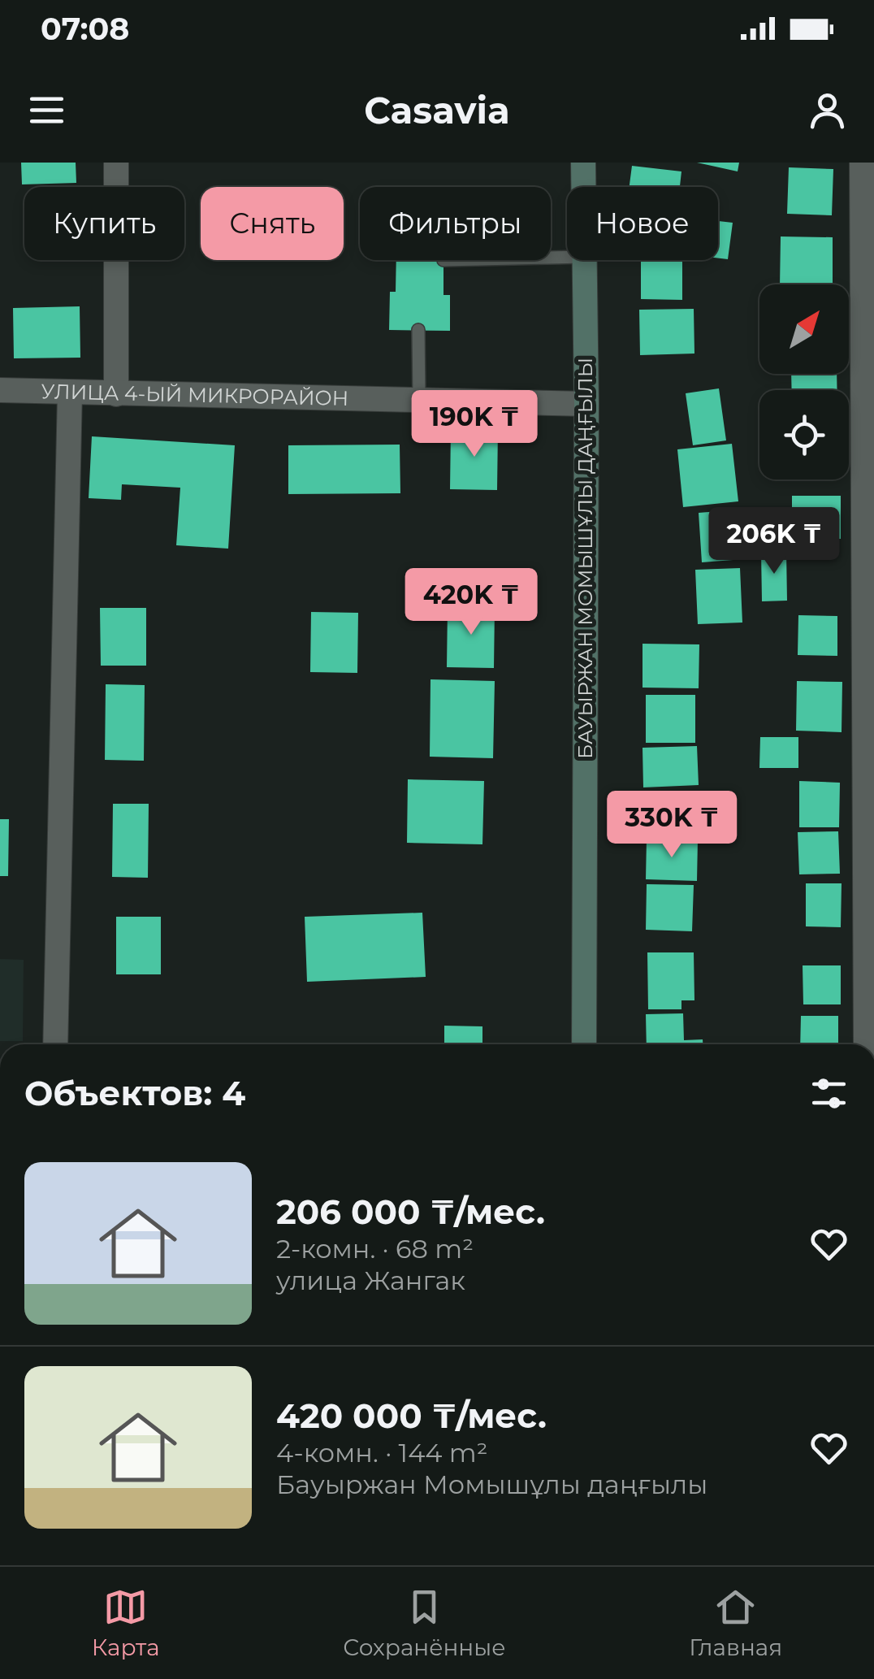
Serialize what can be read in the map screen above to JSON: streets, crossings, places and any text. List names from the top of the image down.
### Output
{
  "streets": {
    "main road": ["БАУЫРЖАН МОМЫШҰЛЫ ДАҢҒЫЛЫ"],
    "street": ["УЛИЦА 4-ЫЙ МИКРОРАЙОН"]
  },
  "crossings": [
    ["УЛИЦА 4-ЫЙ МИКРОРАЙОН", "БАУЫРЖАН МОМЫШҰЛЫ ДАҢҒЫЛЫ"]
  ],
  "north": "top right",
  "page": {
    "status": "07:08",
    "header": "Casavia",
    "chip": [
      "Купить",
      "Снять",
      "Фильтры",
      "Новое"
    ],
    "price": [
      "190K ₸",
      "206K ₸",
      "420K ₸",
      "330K ₸"
    ],
    "heading": "Объектов: 4",
    "list": [
      {
        "name": "206 000 ₸/мес.",
        "note": "2-комн. · 68 m² · улица Жангак"
      },
      {
        "name": "420 000 ₸/мес.",
        "note": "4-комн. · 144 m² · Бауыржан Момышұлы даңғылы"
      }
    ],
    "tabs": ["Карта", "Сохранённые", "Главная"]
  }
}
